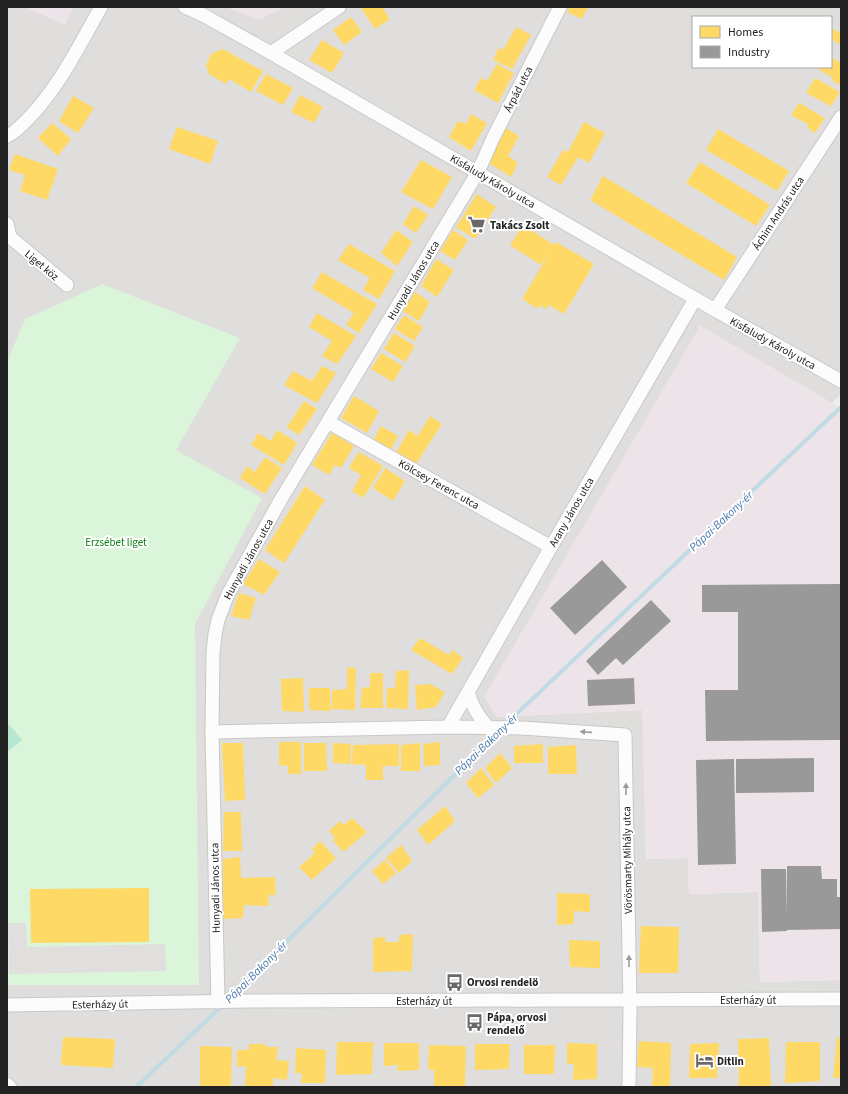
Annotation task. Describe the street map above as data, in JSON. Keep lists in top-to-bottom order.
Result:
{
  "streets": {
    "street": [
      "Árpád utca",
      "Kisfaludy Károly utca",
      "Áchim András utca",
      "Liget köz",
      "Hunyadi János utca",
      "Kölcsey Ferenc utca",
      "Arany János utca",
      "Vörösmarty Mihály utca",
      "Esterházy út"
    ]
  },
  "crossings": [
    ["Árpád utca", "Kisfaludy Károly utca"],
    ["Árpád utca", "Hunyadi János utca"],
    ["Kisfaludy Károly utca", "Áchim András utca"],
    ["Kisfaludy Károly utca", "Hunyadi János utca"],
    ["Kisfaludy Károly utca", "Arany János utca"],
    ["Hunyadi János utca", "Kölcsey Ferenc utca"],
    ["Hunyadi János utca", "Esterházy út"],
    ["Kölcsey Ferenc utca", "Arany János utca"],
    ["Vörösmarty Mihály utca", "Esterházy út"]
  ],
  "water": ["Pápai-Bakony-ér"],
  "parks": ["Erzsébet liget"],
  "places": {
    "supermarket": ["Takács Zsolt"],
    "bus stop": ["Orvosi rendelö", "Pápa, orvosi rendelő"],
    "hotel": ["Ditlin"]
  },
  "legend": ["Homes", "Industry"]
}
